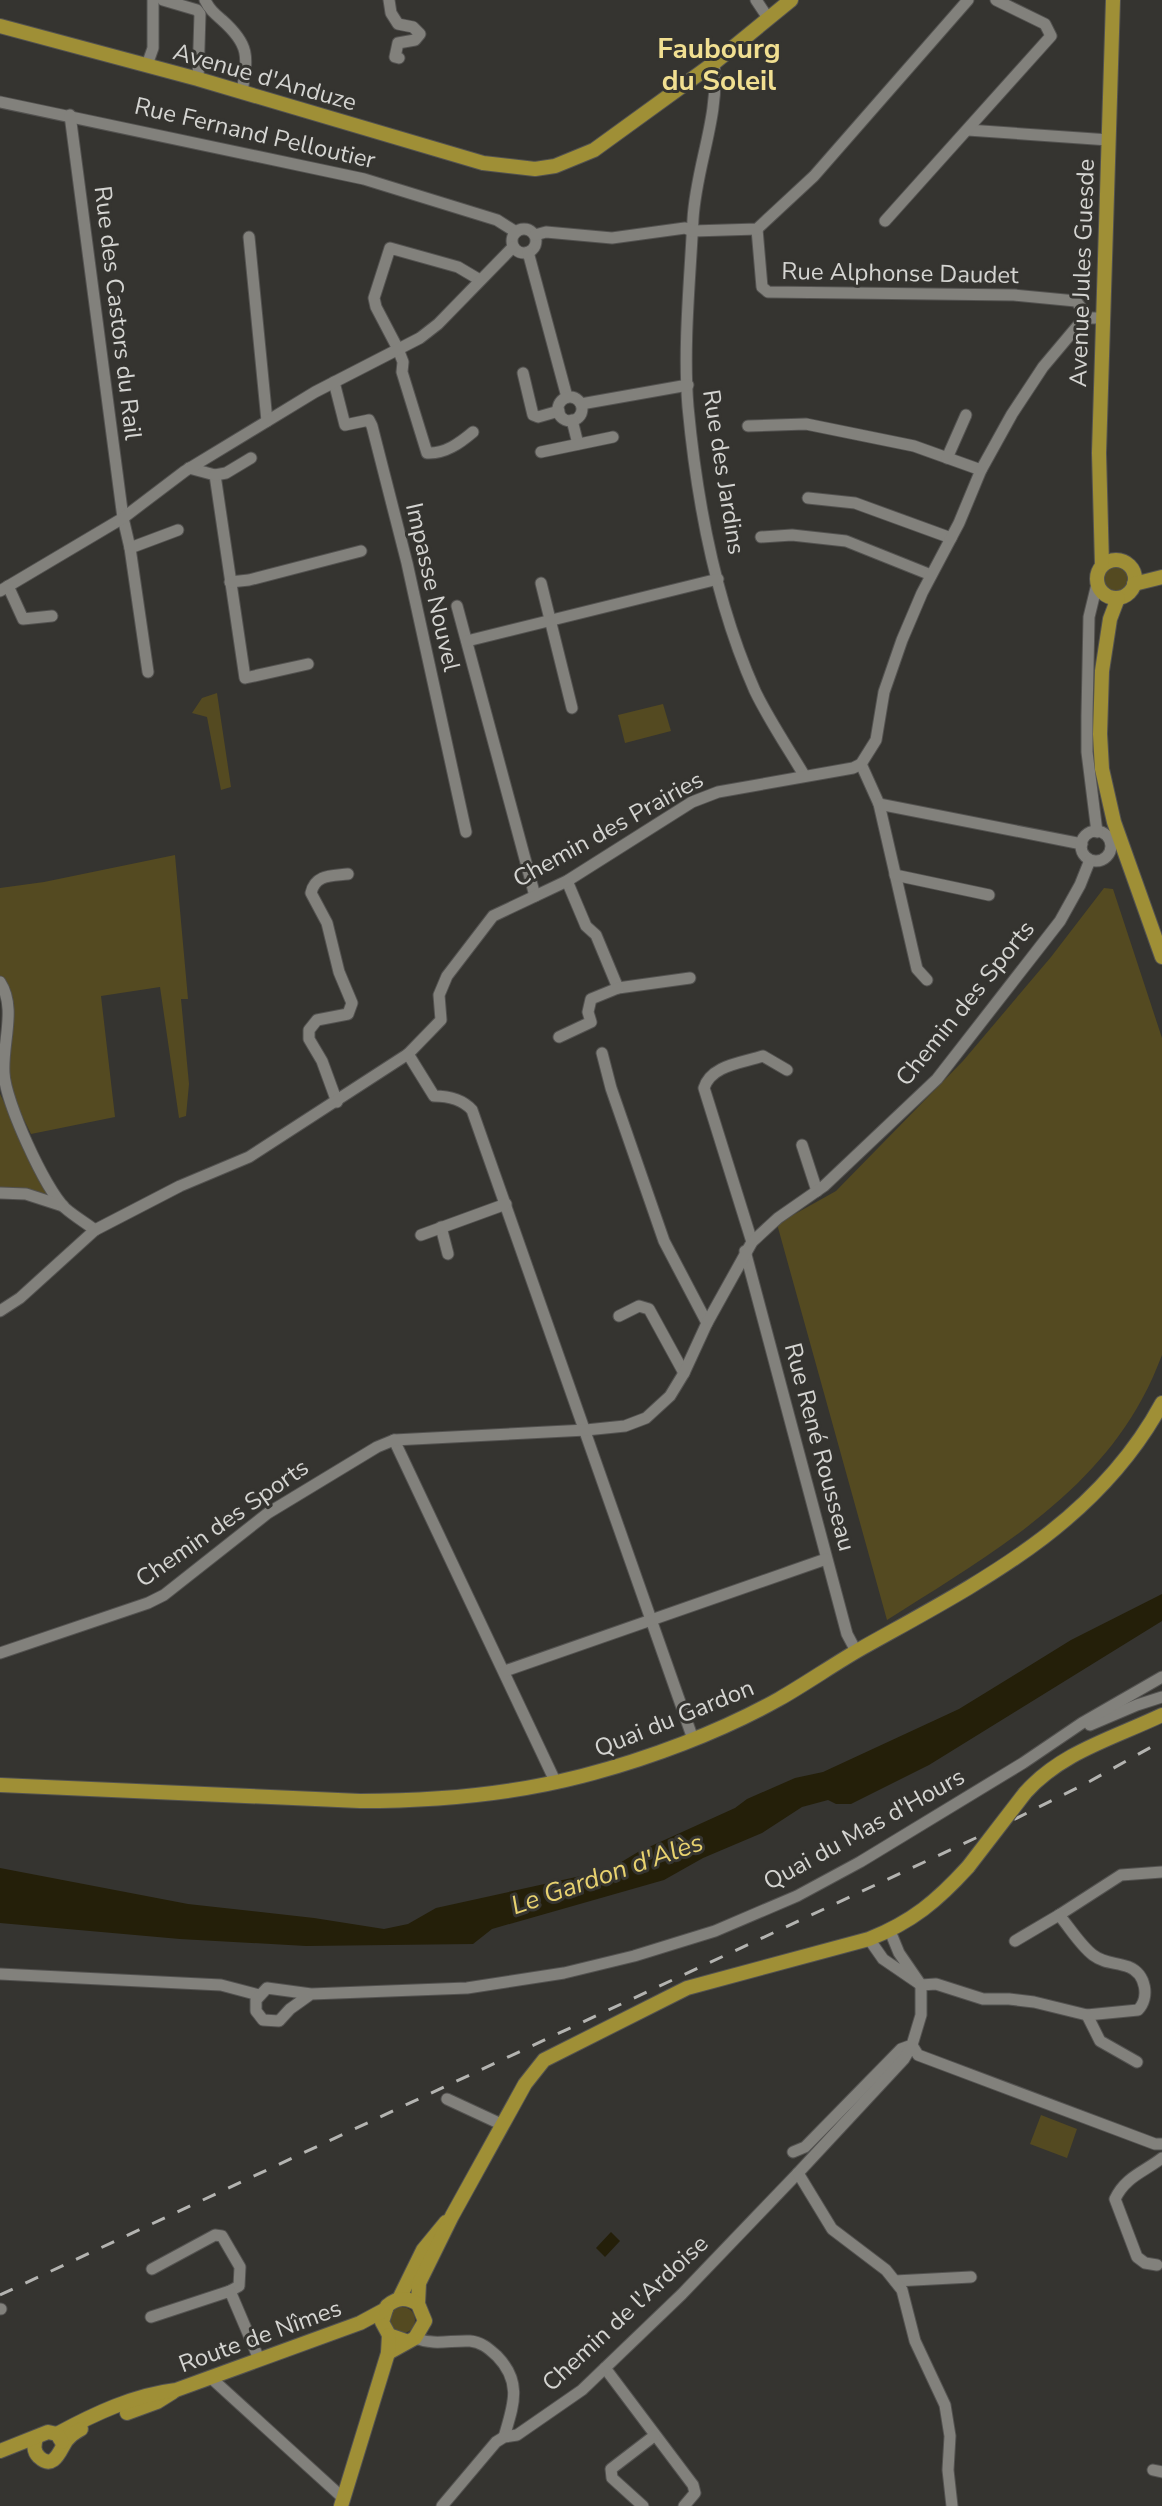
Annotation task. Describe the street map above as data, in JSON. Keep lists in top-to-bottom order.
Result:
{
  "streets": {
    "main road": [
      "Avenue d'Anduze",
      "Avenue Jules Guesde",
      "Quai du Gardon",
      "Route de Nîmes"
    ],
    "street": [
      "Rue Fernand Pelloutier",
      "Rue Alphonse Daudet",
      "Rue des Castors du Rail",
      "Rue des Jardins",
      "Impasse Nouvel",
      "Chemin des Prairies",
      "Chemin des Sports",
      "Rue René Rousseau",
      "Quai du Mas d'Hours",
      "Chemin de l'Ardoise"
    ]
  },
  "crossings": [
    ["Avenue d'Anduze", "Rue des Jardins"],
    ["Rue Fernand Pelloutier", "Rue des Castors du Rail"],
    ["Rue Alphonse Daudet", "Avenue Jules Guesde"],
    ["Rue des Jardins", "Chemin des Prairies"],
    ["Chemin des Sports", "Rue René Rousseau"],
    ["Rue René Rousseau", "Quai du Gardon"]
  ],
  "districts": ["Faubourg du Soleil"],
  "water": ["Le Gardon d'Alès"]
}
